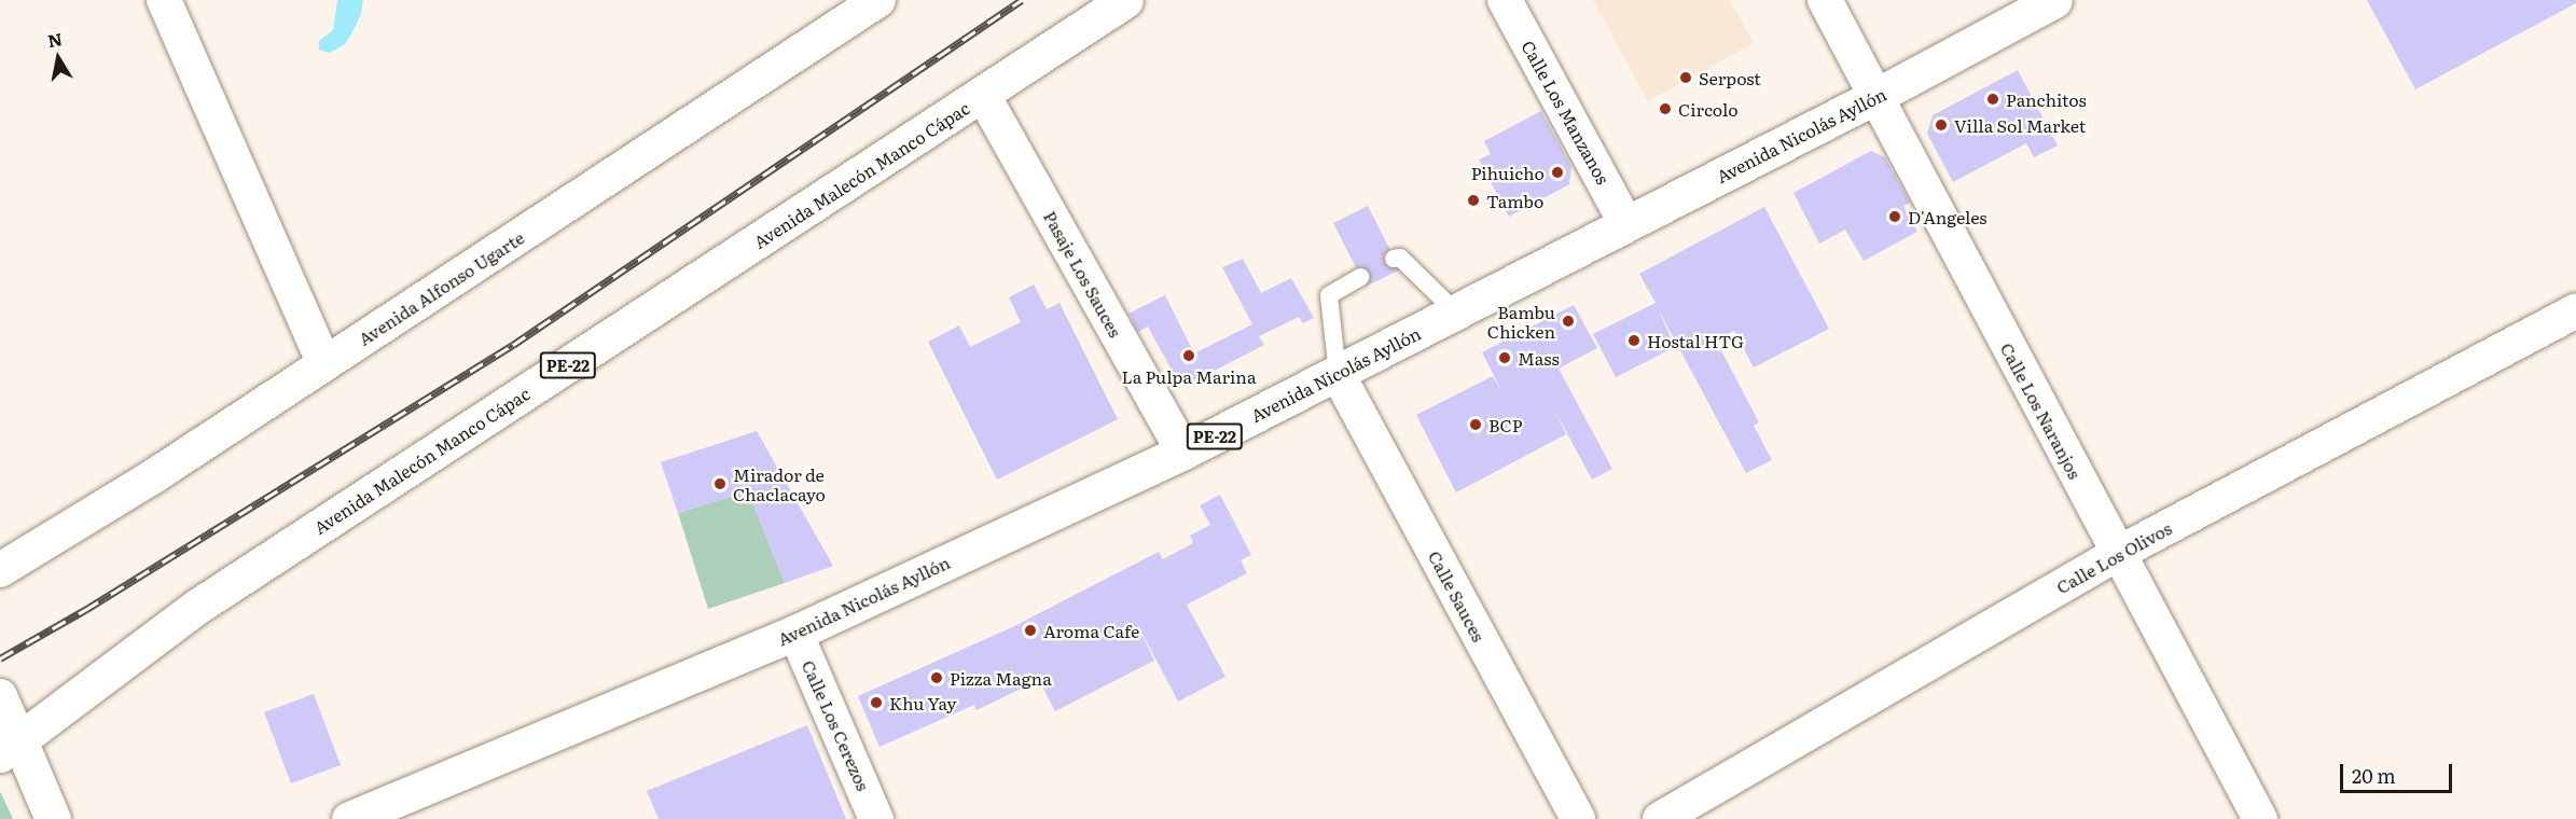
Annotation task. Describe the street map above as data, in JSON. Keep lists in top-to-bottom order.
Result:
{
  "streets": {
    "main road": ["Avenida Nicolás Ayllón", "Avenida Malecón Manco Cápac", "PE-22"],
    "street": [
      "Calle Los Manzanos",
      "Pasaje Los Sauces",
      "Avenida Alfonso Ugarte",
      "Calle Los Naranjos",
      "Calle Los Olivos",
      "Calle Sauces",
      "Calle Los Cerezos"
    ]
  },
  "crossings": [
    ["Calle Los Manzanos", "Avenida Nicolás Ayllón"],
    ["Avenida Nicolás Ayllón", "Pasaje Los Sauces"],
    ["Avenida Nicolás Ayllón", "Calle Los Naranjos"],
    ["Avenida Nicolás Ayllón", "Calle Sauces"],
    ["Avenida Nicolás Ayllón", "Calle Los Cerezos"],
    ["Avenida Malecón Manco Cápac", "Pasaje Los Sauces"],
    ["Calle Los Naranjos", "Calle Los Olivos"]
  ],
  "places": [
    "Serpost",
    "Panchitos",
    "Circolo",
    "Villa Sol Market",
    "Pihuicho",
    "Tambo",
    "D'Angeles",
    "Bambu Chicken",
    "Hostal HTG",
    "La Pulpa Marina",
    "Mass",
    "BCP",
    "Mirador de Chaclacayo",
    "Aroma Cafe",
    "Pizza Magna",
    "Khu Yay"
  ],
  "scale_bar": "20 m",
  "north": "top"
}
